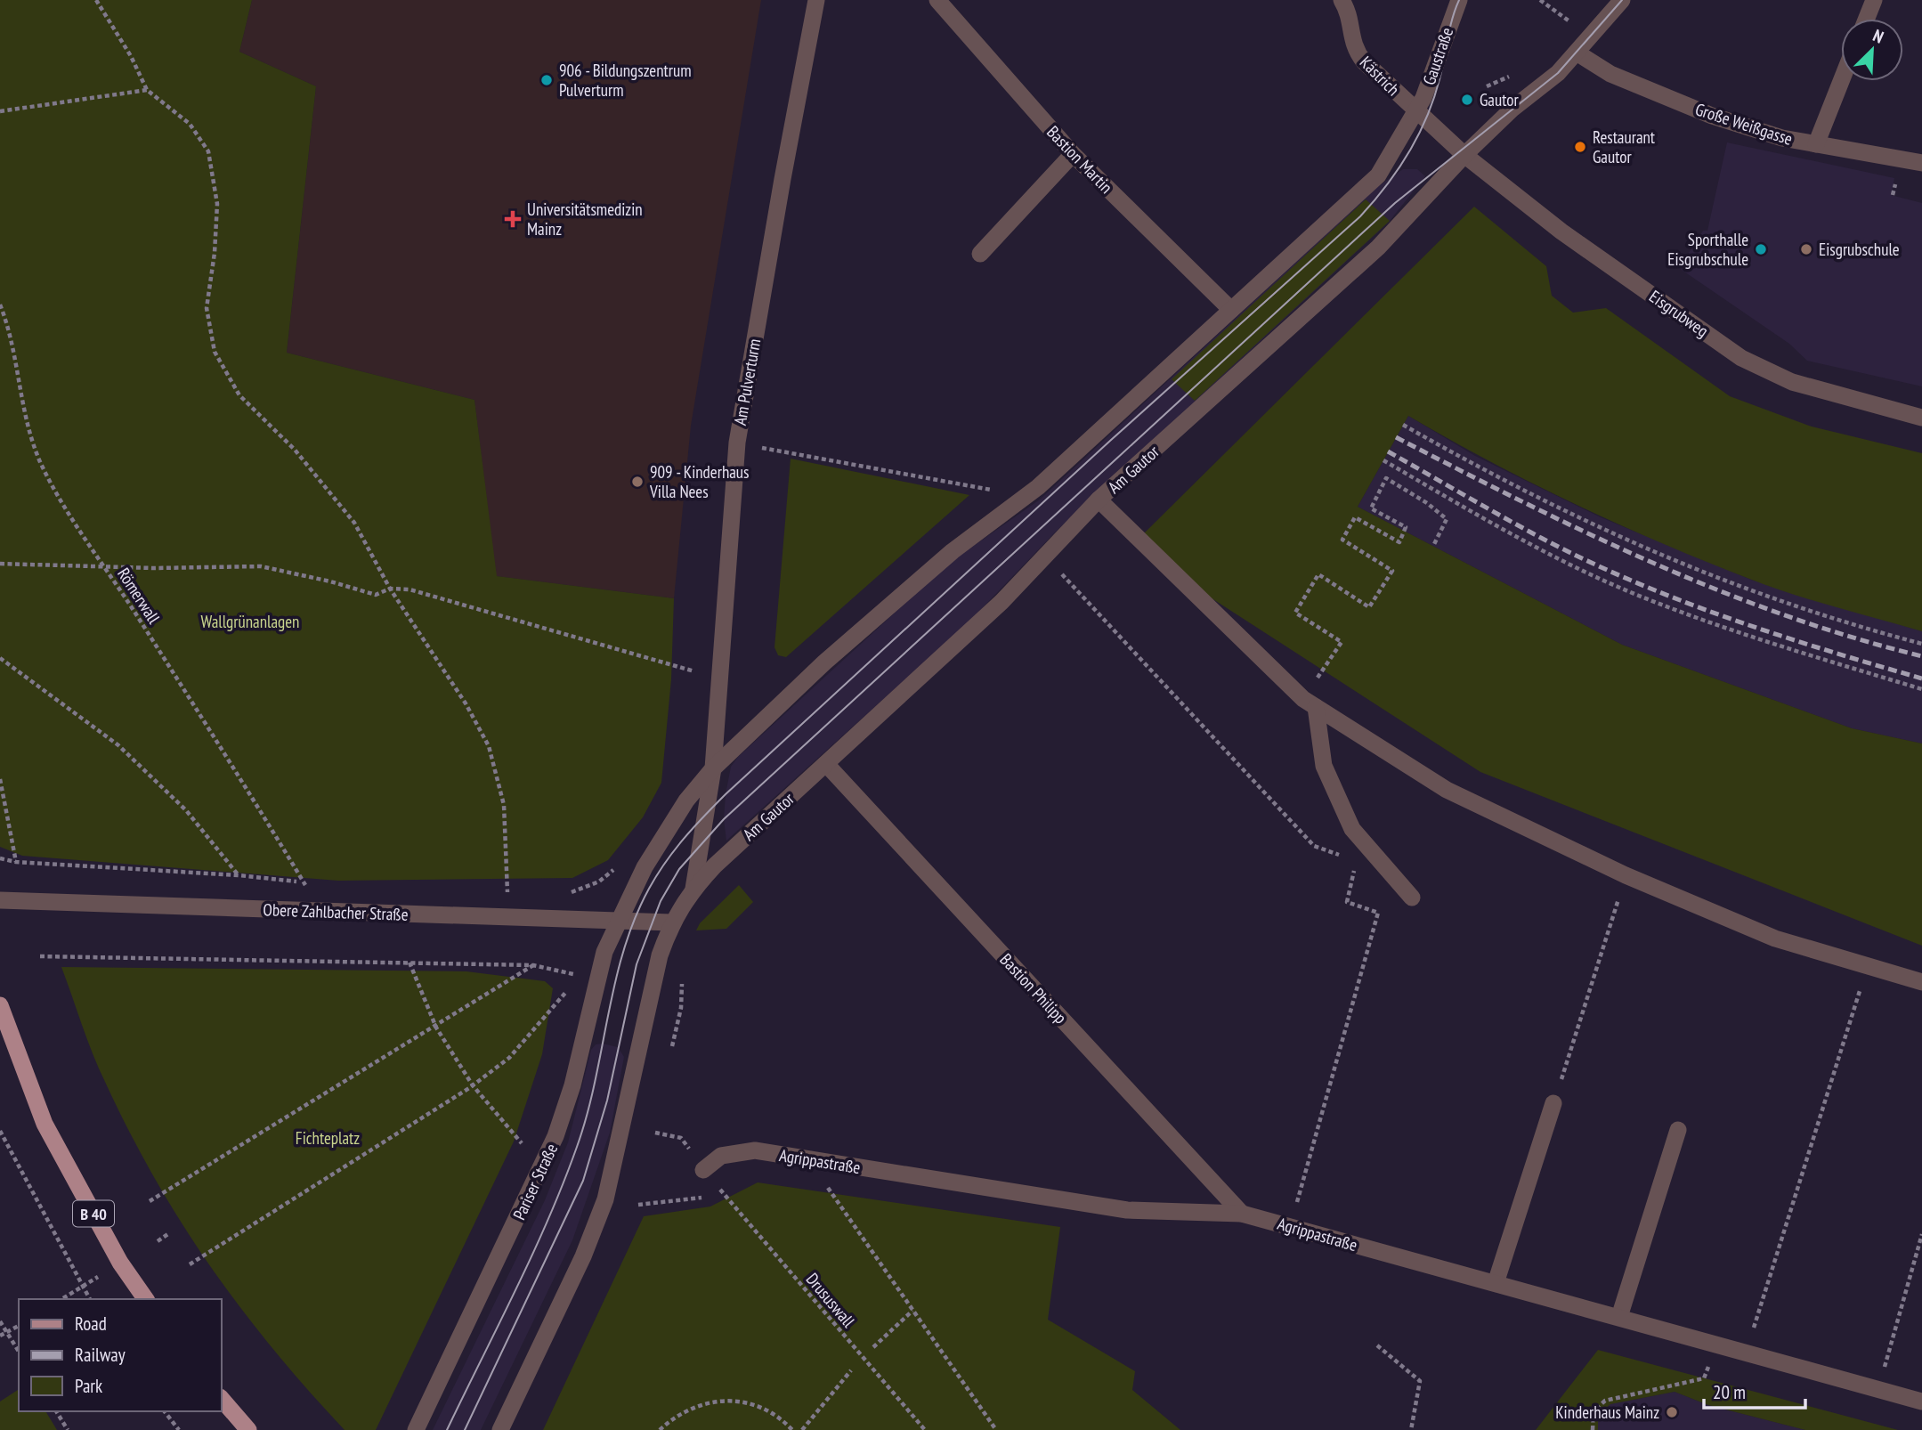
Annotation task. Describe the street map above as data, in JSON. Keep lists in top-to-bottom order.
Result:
{
  "streets": {
    "main road": ["B 40"],
    "street": [
      "Gaustraße",
      "Kästrich",
      "Große Weißgasse",
      "Bastion Martin",
      "Eisgrubweg",
      "Am Pulverturm",
      "Am Gautor",
      "Obere Zahlbacher Straße",
      "Bastion Philipp",
      "Agrippastraße",
      "Pariser Straße"
    ],
    "path": ["Römerwall", "Drususwall"]
  },
  "crossings": [
    ["Gaustraße", "Kästrich"],
    ["Kästrich", "Eisgrubweg"],
    ["Kästrich", "Am Gautor"],
    ["Große Weißgasse", "Am Gautor"],
    ["Eisgrubweg", "Am Gautor"],
    ["Am Pulverturm", "Am Gautor"],
    ["Am Gautor", "Obere Zahlbacher Straße"],
    ["Am Gautor", "Bastion Philipp"],
    ["Obere Zahlbacher Straße", "Pariser Straße"],
    ["Bastion Philipp", "Agrippastraße"]
  ],
  "parks": ["Wallgrünanlagen", "Fichteplatz"],
  "places": {
    "other": [
      "906 - Bildungszentrum Pulverturm",
      "Gautor",
      "Restaurant Gautor",
      "Sporthalle Eisgrubschule",
      "Eisgrubschule",
      "909 - Kinderhaus Villa Nees",
      "Kinderhaus Mainz"
    ],
    "health": ["Universitätsmedizin Mainz"]
  },
  "legend": ["Road", "Railway", "Park"],
  "scale_bar": "20 m",
  "north": "top right"
}
